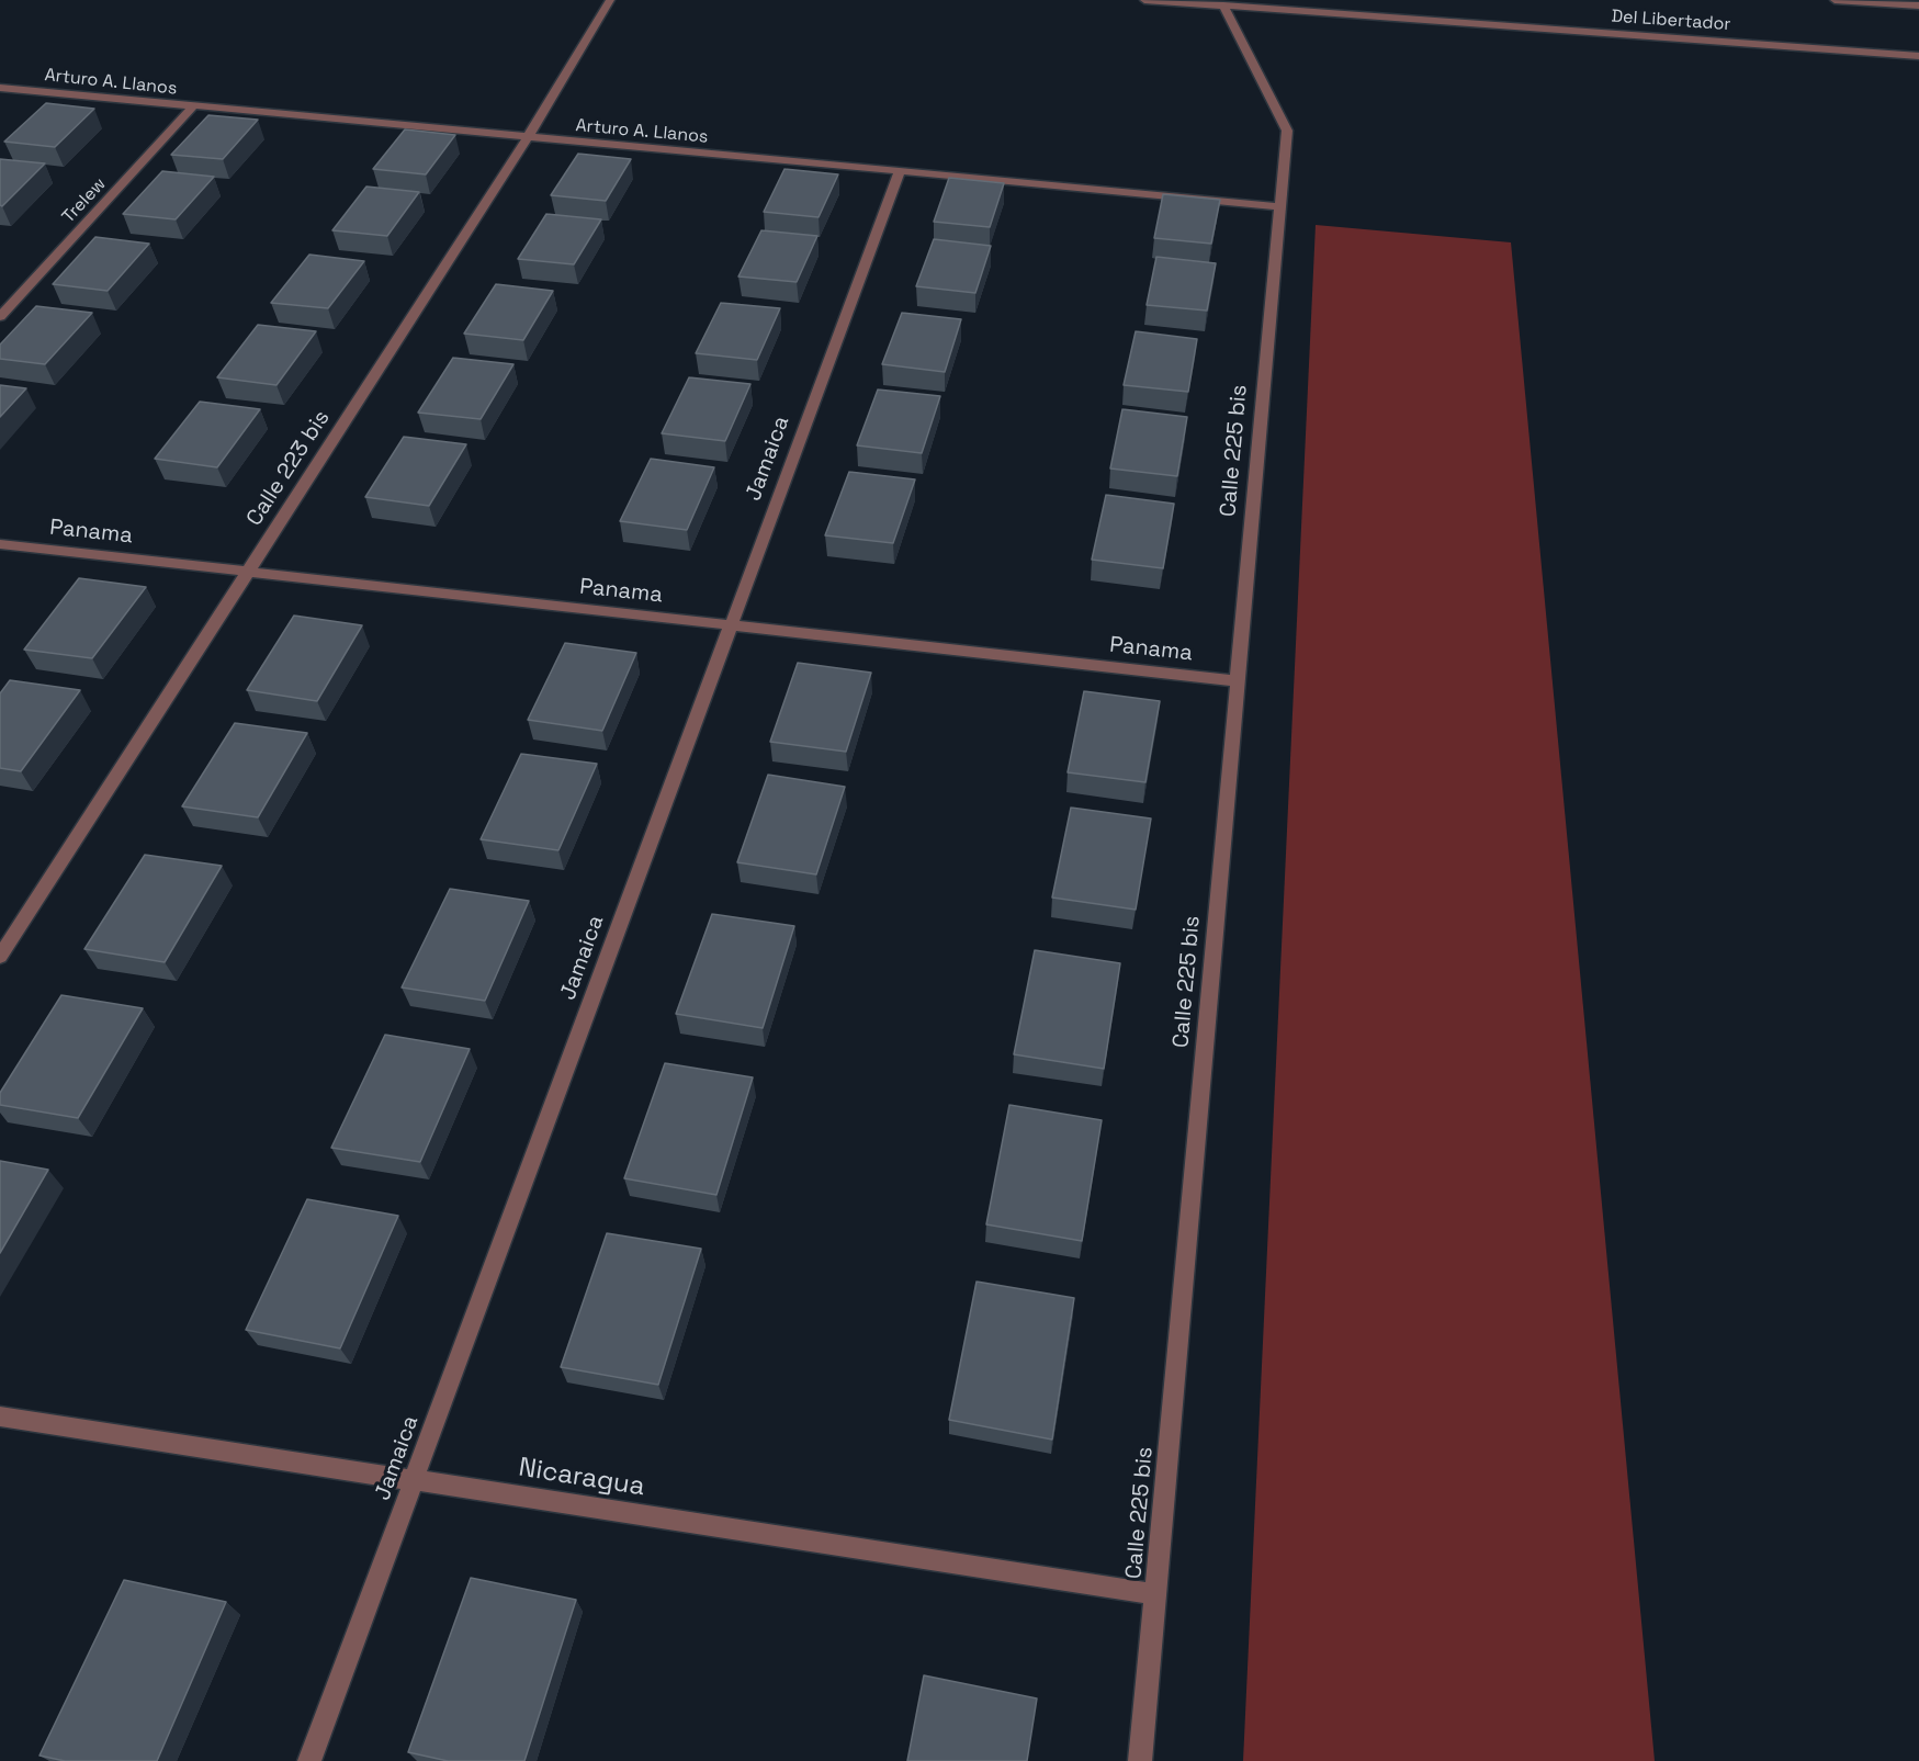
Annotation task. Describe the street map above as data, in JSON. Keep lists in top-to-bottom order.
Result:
{
  "streets": {
    "street": [
      "Del Libertador",
      "Arturo A. Llanos",
      "Trelew",
      "Calle 225 bis",
      "Jamaica",
      "Calle 223 bis",
      "Panama",
      "Nicaragua"
    ]
  },
  "crossings": [
    ["Del Libertador", "Calle 225 bis"],
    ["Arturo A. Llanos", "Trelew"],
    ["Arturo A. Llanos", "Calle 225 bis"],
    ["Arturo A. Llanos", "Jamaica"],
    ["Arturo A. Llanos", "Calle 223 bis"],
    ["Calle 225 bis", "Panama"],
    ["Calle 225 bis", "Nicaragua"],
    ["Jamaica", "Panama"],
    ["Jamaica", "Nicaragua"],
    ["Calle 223 bis", "Panama"]
  ]
}
